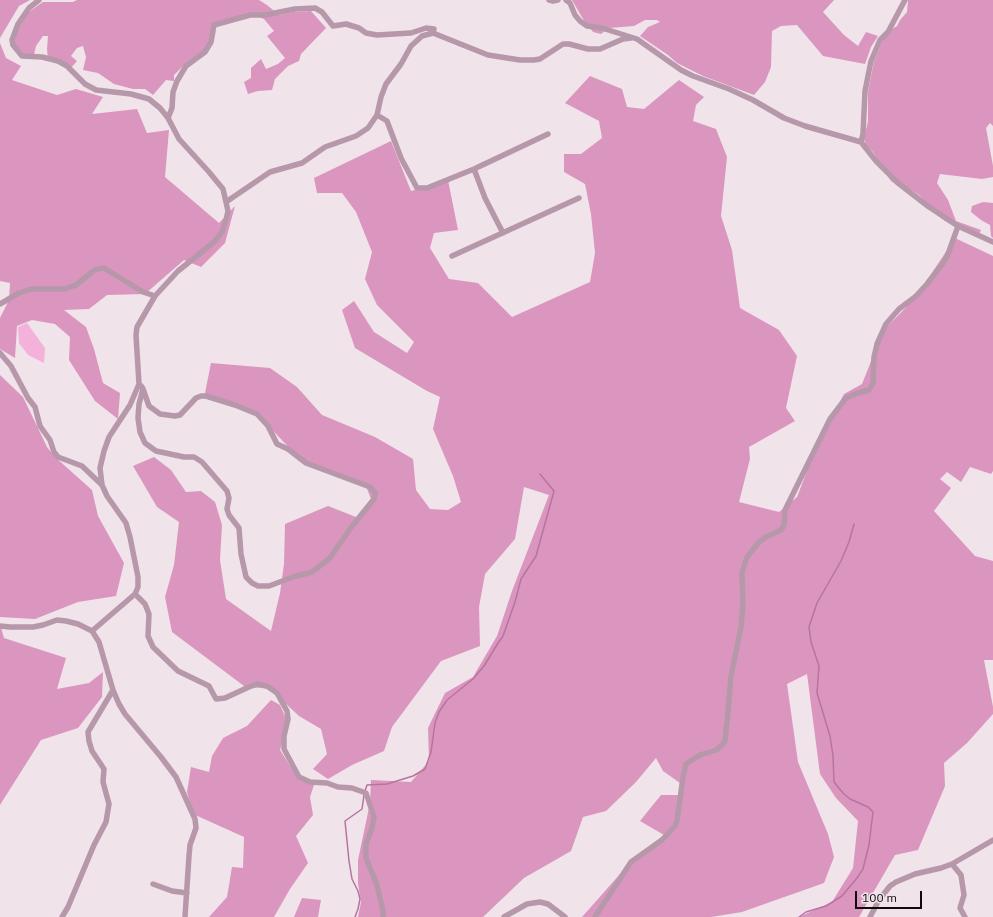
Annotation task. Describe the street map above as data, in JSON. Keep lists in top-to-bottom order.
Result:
{
  "scale_bar": "100 m"
}
